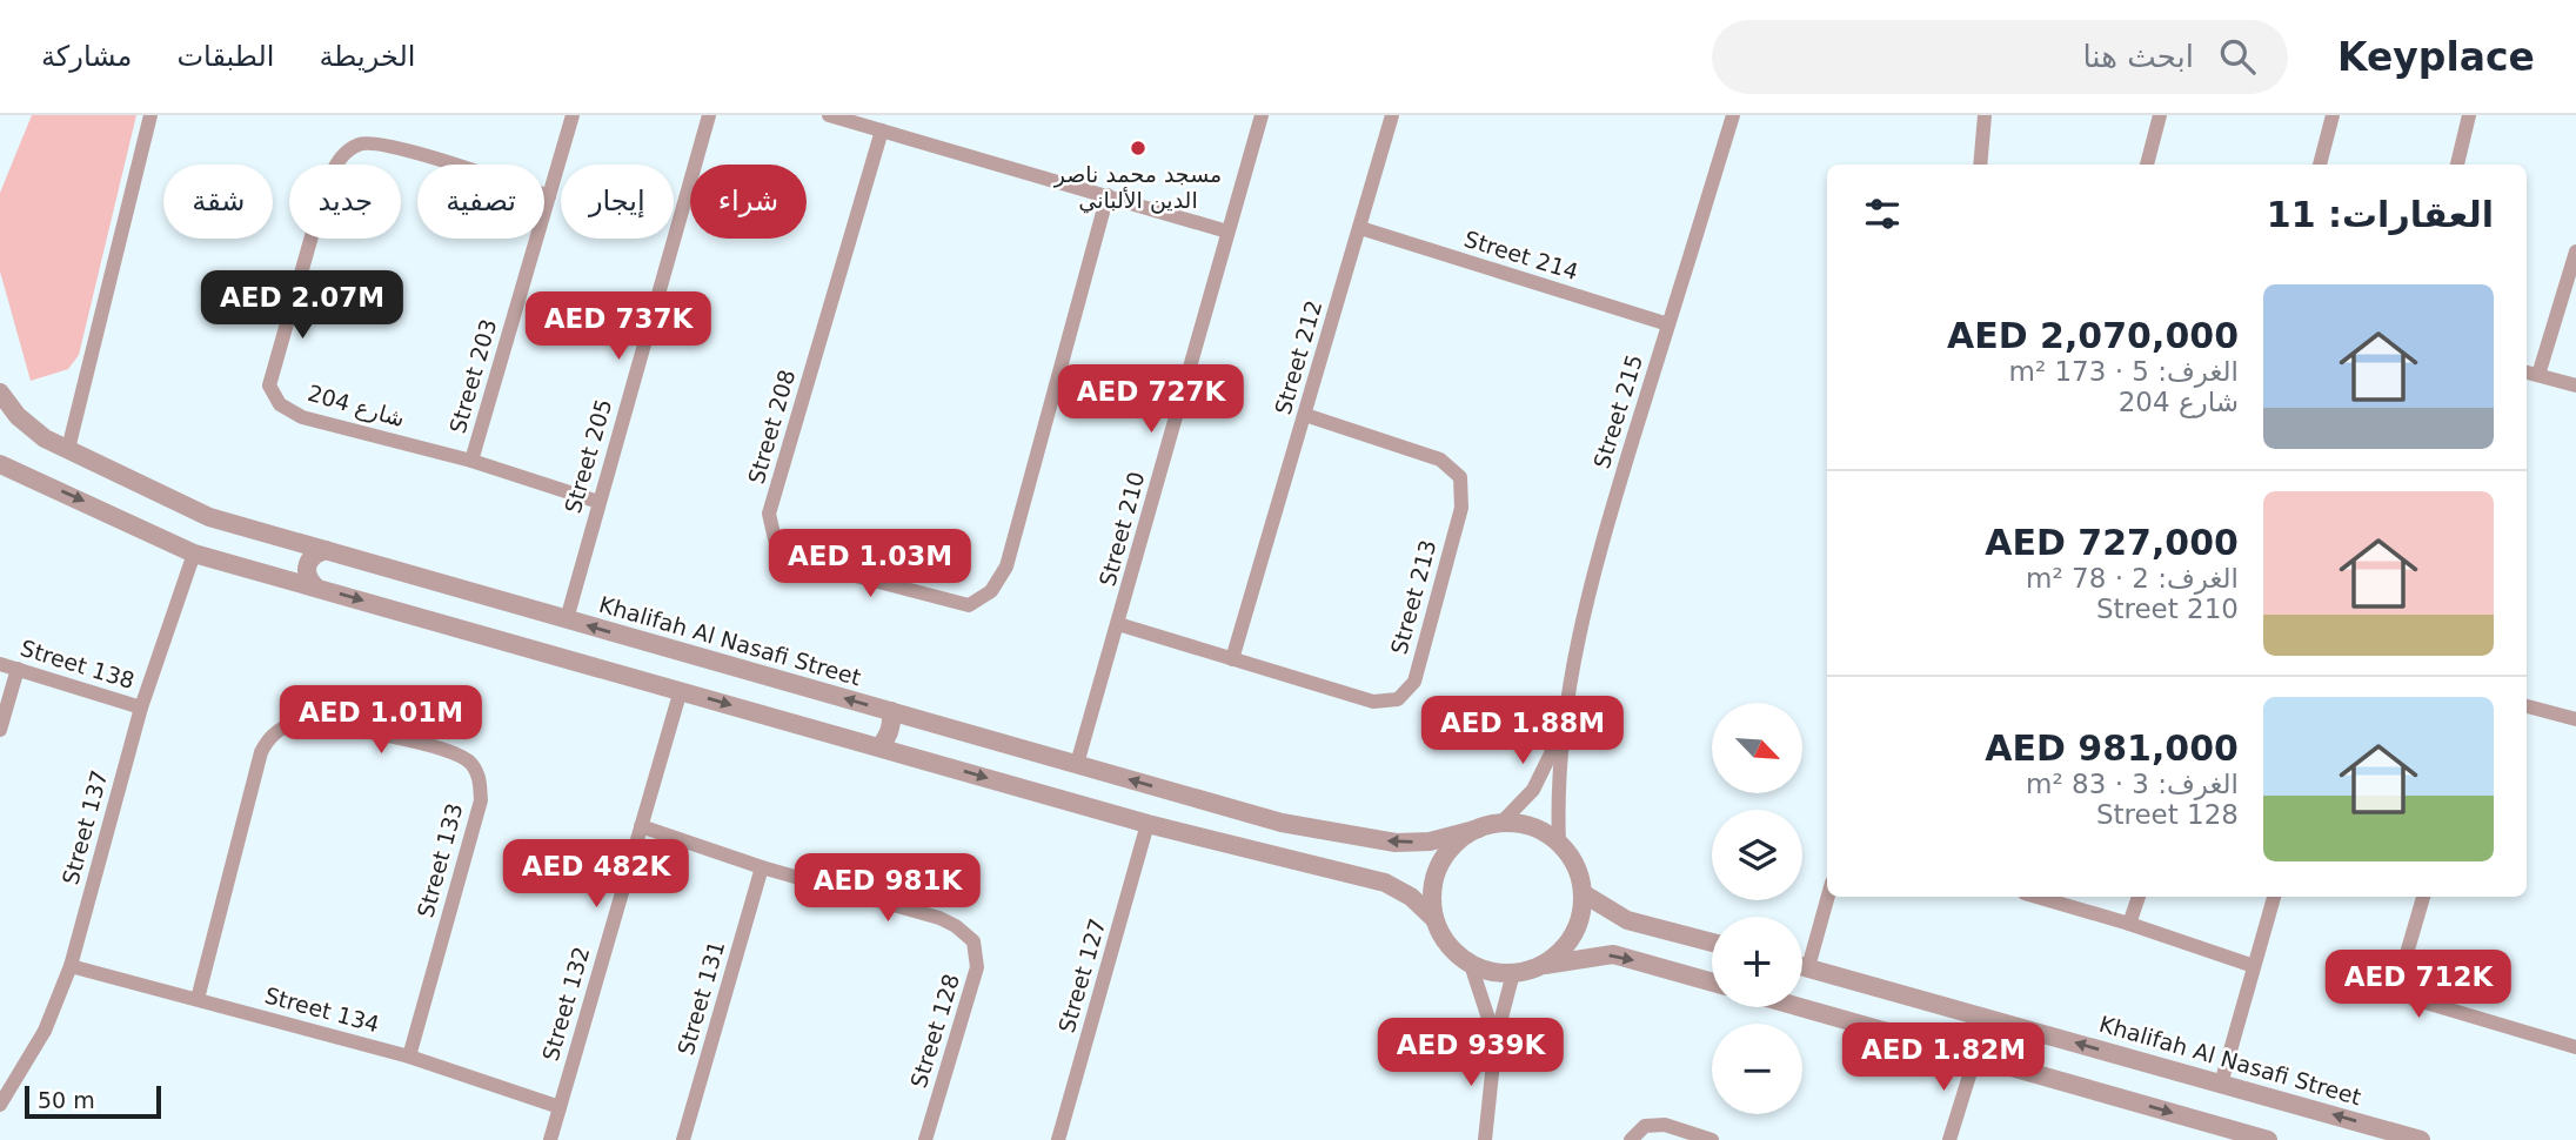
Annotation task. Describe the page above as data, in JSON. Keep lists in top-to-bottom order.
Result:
{
  "streets": {
    "street": [
      "Street 214",
      "Street 212",
      "Street 203",
      "شارع 204",
      "Street 215",
      "Street 208",
      "Street 205",
      "Street 210",
      "Street 213",
      "Khalifah Al Nasafi Street",
      "Street 138",
      "Street 137",
      "Street 133",
      "Street 127",
      "Street 131",
      "Street 132",
      "Street 134",
      "Street 128"
    ]
  },
  "crossings": [
    ["Street 214", "Street 212"],
    ["Street 214", "Street 215"],
    ["Street 212", "Street 213"],
    ["Street 203", "شارع 204"],
    ["شارع 204", "Street 205"],
    ["Street 215", "Khalifah Al Nasafi Street"],
    ["Street 205", "Khalifah Al Nasafi Street"],
    ["Street 210", "Street 213"],
    ["Street 210", "Khalifah Al Nasafi Street"],
    ["Street 138", "Street 137"],
    ["Street 137", "Street 134"],
    ["Street 133", "Street 134"],
    ["Street 131", "Street 128"],
    ["Street 132", "Street 134"],
    ["Street 132", "Street 128"]
  ],
  "places": ["مسجد محمد ناصر الدين الألباني"],
  "scale_bar": "50 m",
  "north": "bottom right",
  "page": {
    "header": "Keyplace",
    "search": "ابحث هنا",
    "nav": ["الخريطة", "الطبقات", "مشاركة"],
    "chip": [
      "شراء",
      "إيجار",
      "تصفية",
      "جديد",
      "شقة"
    ],
    "heading": "العقارات: 11",
    "list": [
      {
        "name": "AED 2,070,000",
        "note": "الغرف: 5 · 173 m² · شارع 204"
      },
      {
        "name": "AED 727,000",
        "note": "الغرف: 2 · 78 m² · Street 210"
      },
      {
        "name": "AED 981,000",
        "note": "الغرف: 3 · 83 m² · Street 128"
      }
    ],
    "price": [
      "AED 2.07M",
      "AED 737K",
      "AED 727K",
      "AED 1.03M",
      "AED 1.01M",
      "AED 1.88M",
      "AED 482K",
      "AED 981K",
      "AED 712K",
      "AED 939K",
      "AED 1.82M"
    ],
    "map_buttons": ["+", "−"],
    "scale": "50 m"
  }
}
